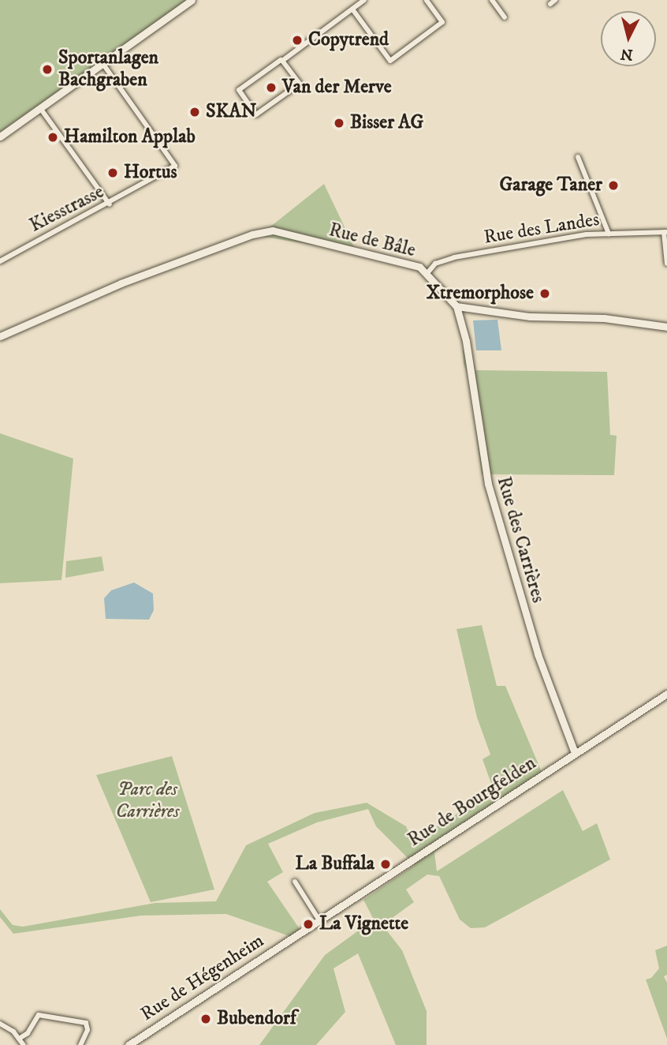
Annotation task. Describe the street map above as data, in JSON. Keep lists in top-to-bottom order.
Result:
{
  "streets": {
    "street": [
      "Kiesstrasse",
      "Rue des Landes",
      "Rue de Bâle",
      "Rue des Carrières",
      "Rue de Bourgfelden",
      "Rue de Hégenheim"
    ]
  },
  "crossings": [
    ["Rue des Landes", "Rue de Bâle"],
    ["Rue de Bâle", "Rue des Carrières"],
    ["Rue des Carrières", "Rue de Bourgfelden"],
    ["Rue de Bourgfelden", "Rue de Hégenheim"]
  ],
  "parks": ["Parc des Carrières"],
  "places": [
    "Copytrend",
    "Sportanlagen Bachgraben",
    "Van der Merve",
    "SKAN",
    "Bisser AG",
    "Hamilton Applab",
    "Hortus",
    "Garage Taner",
    "Xtremorphose",
    "La Buffala",
    "La Vignette",
    "Bubendorf"
  ],
  "north": "bottom"
}
